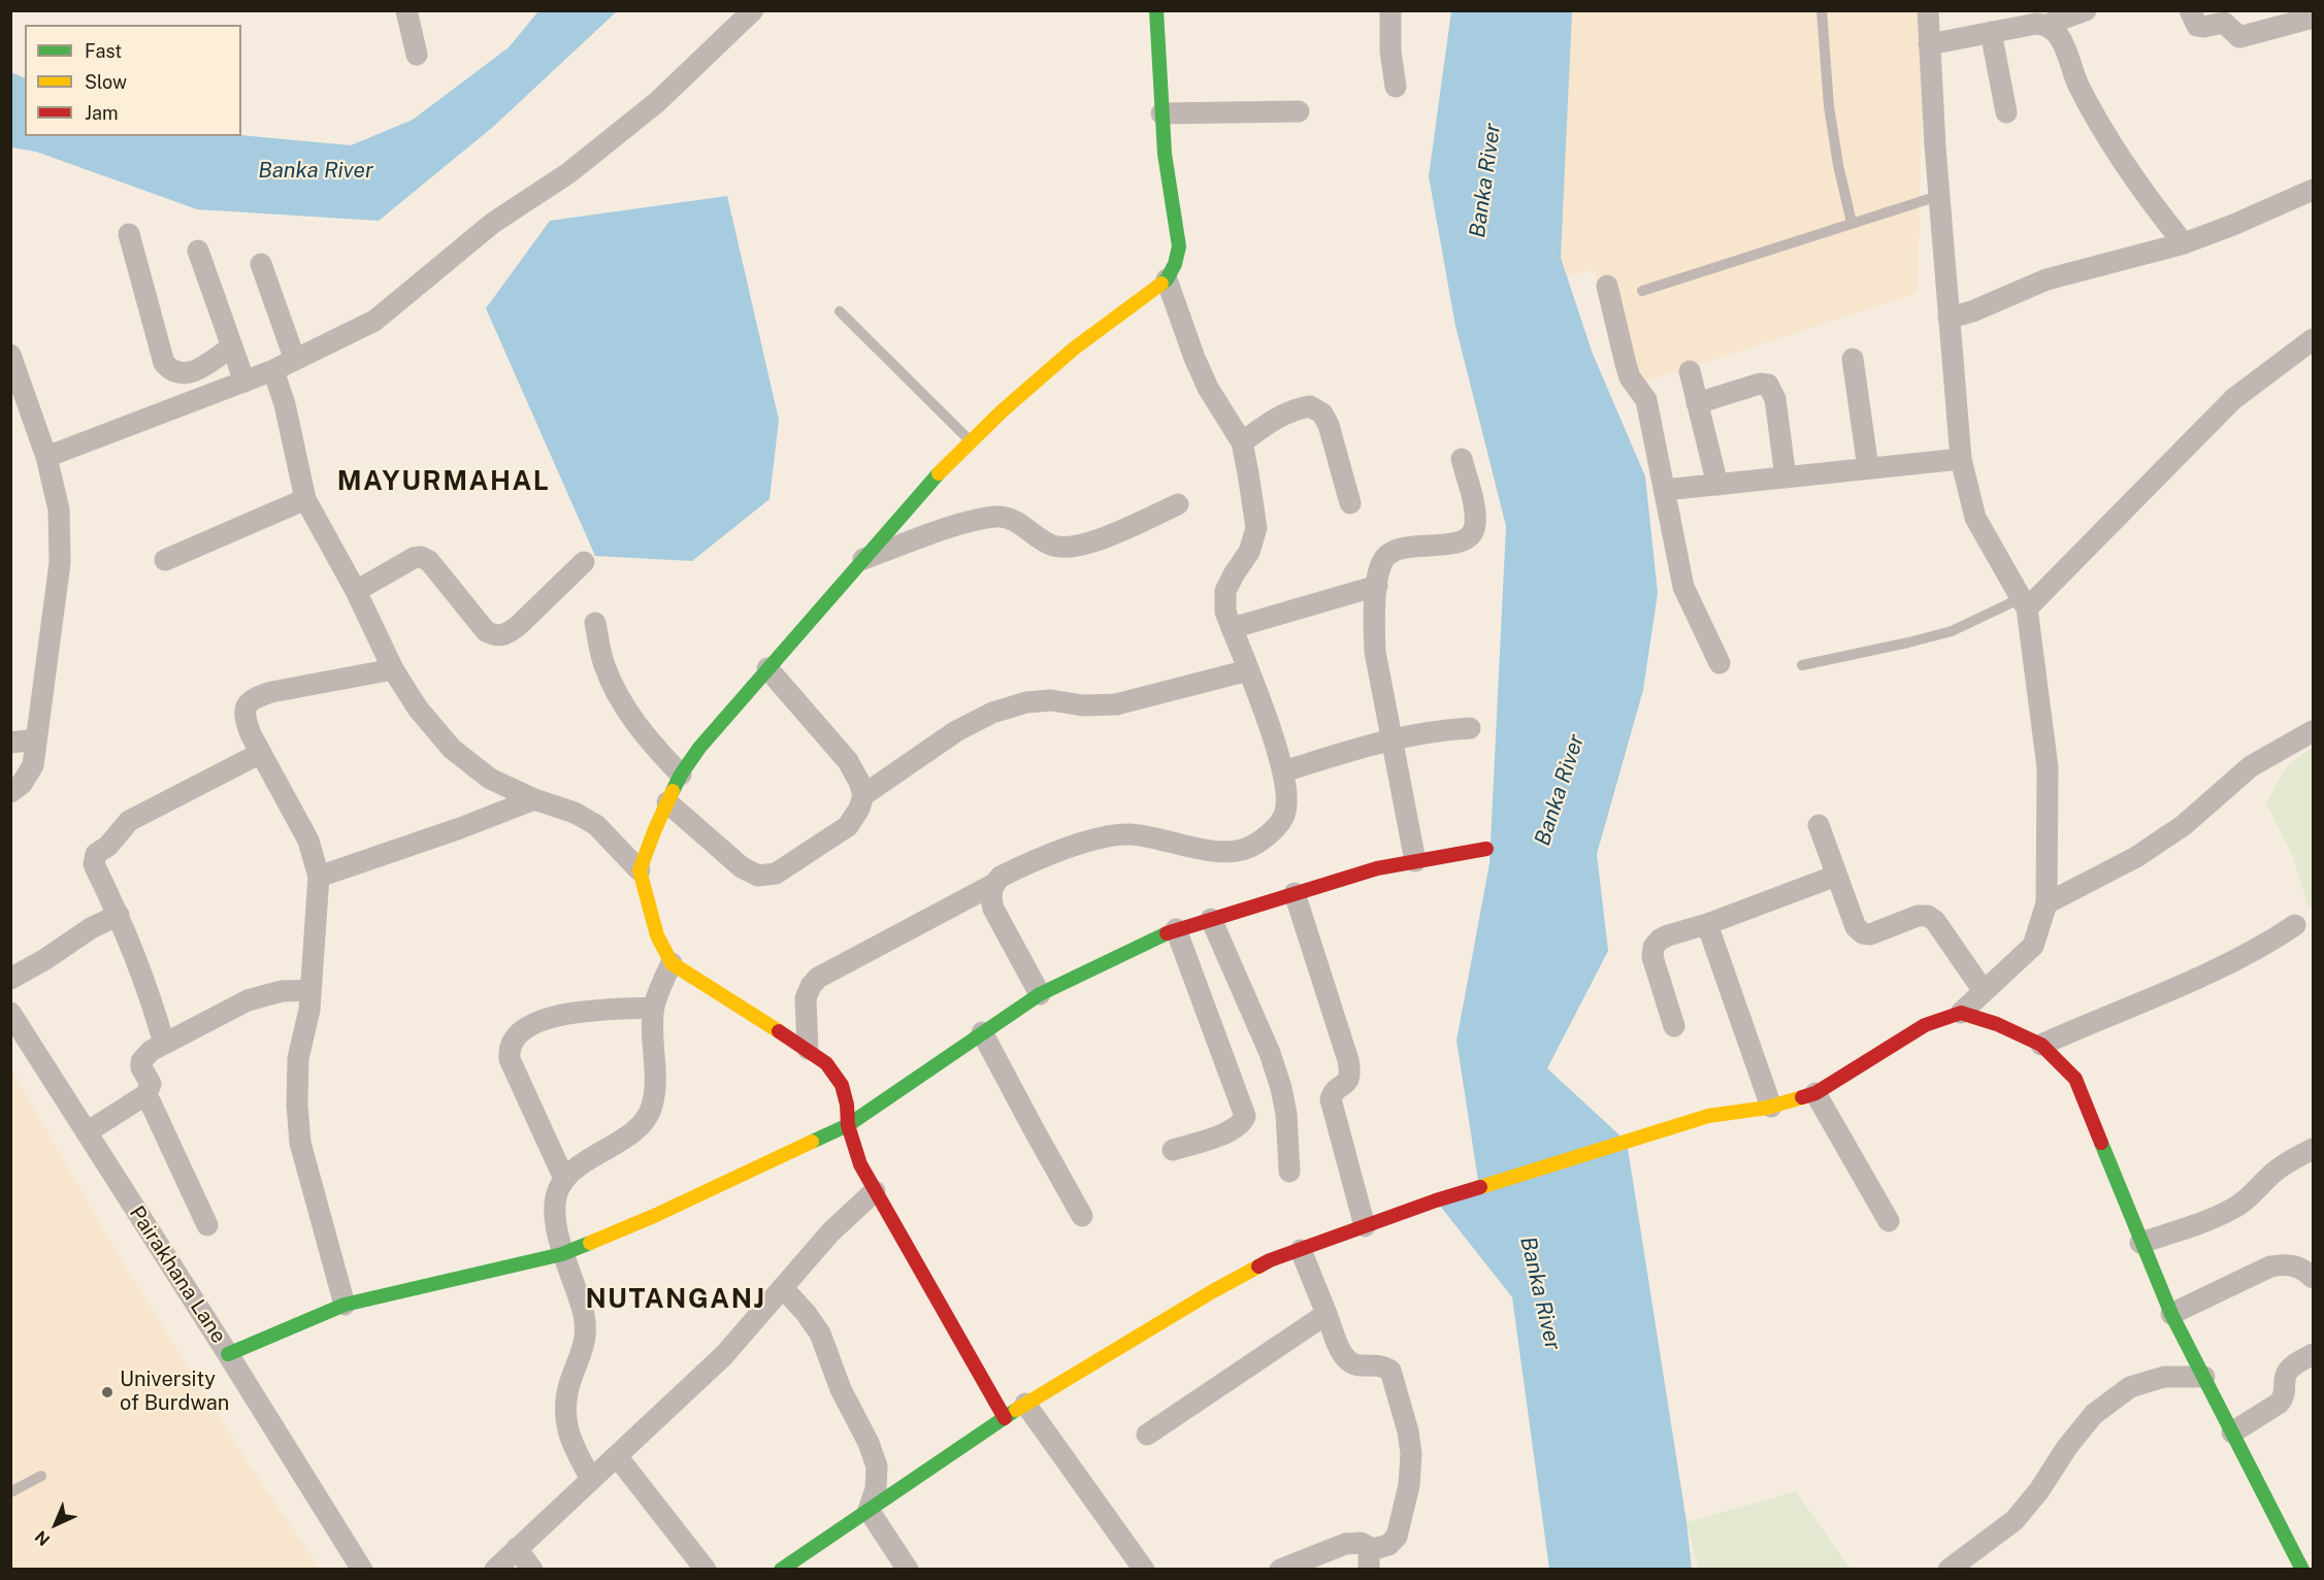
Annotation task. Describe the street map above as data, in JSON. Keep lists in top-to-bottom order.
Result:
{
  "streets": {
    "street": ["Pairakhana Lane"]
  },
  "districts": ["MAYURMAHAL", "NUTANGANJ"],
  "water": ["Banka River"],
  "places": ["University of Burdwan"],
  "legend": ["Fast", "Slow", "Jam"],
  "north": "bottom left"
}
